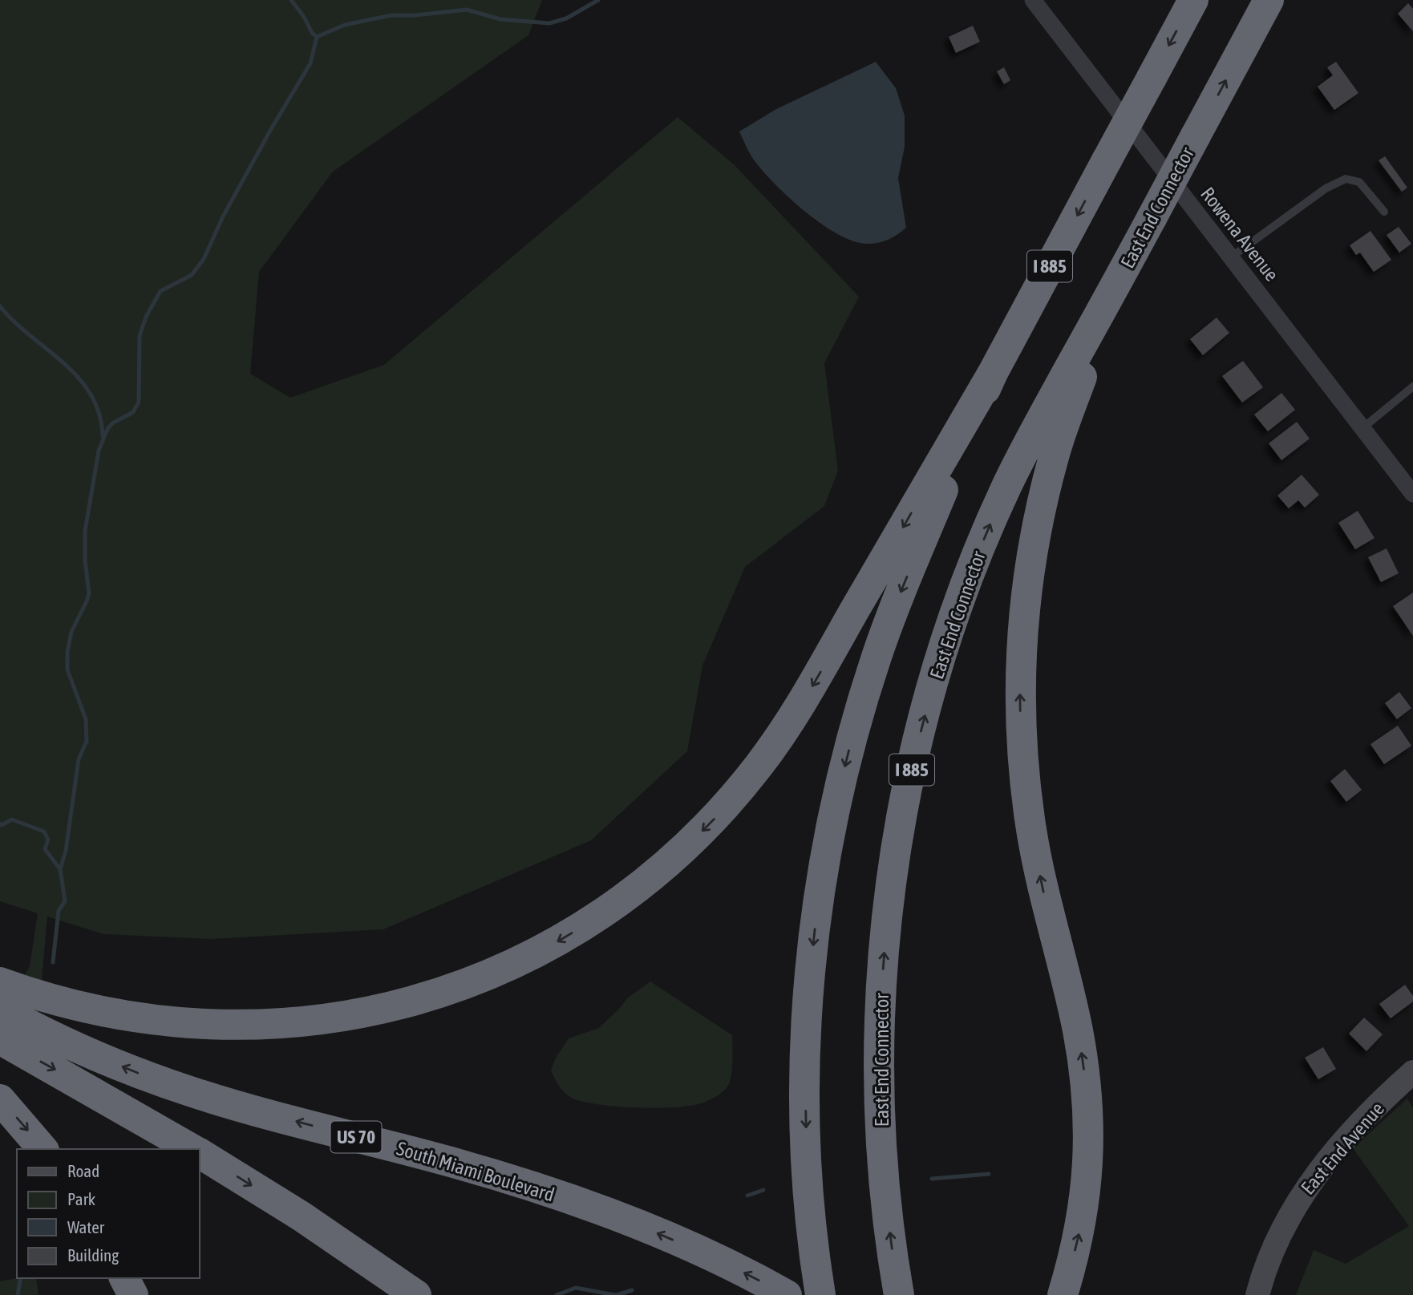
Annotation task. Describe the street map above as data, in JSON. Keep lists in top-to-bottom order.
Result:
{
  "streets": {
    "highway": [
      "East End Connector",
      "I 885",
      "US 70",
      "South Miami Boulevard"
    ],
    "street": ["Rowena Avenue", "East End Avenue"]
  },
  "legend": [
    "Road",
    "Park",
    "Water",
    "Building"
  ]
}
